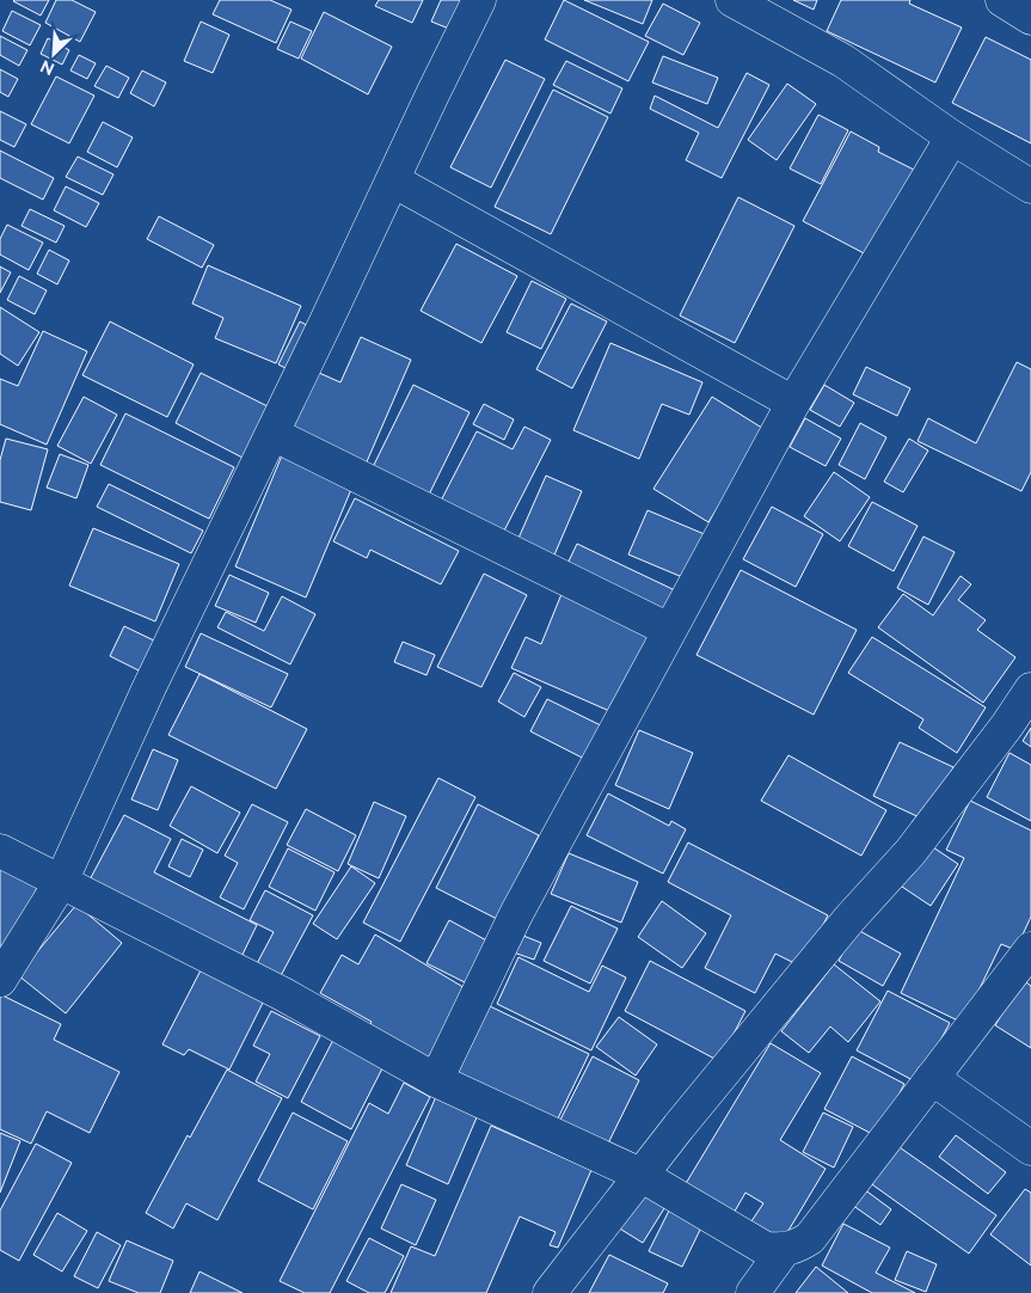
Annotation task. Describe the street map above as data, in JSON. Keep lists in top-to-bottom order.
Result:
{
  "north": "bottom left"
}
